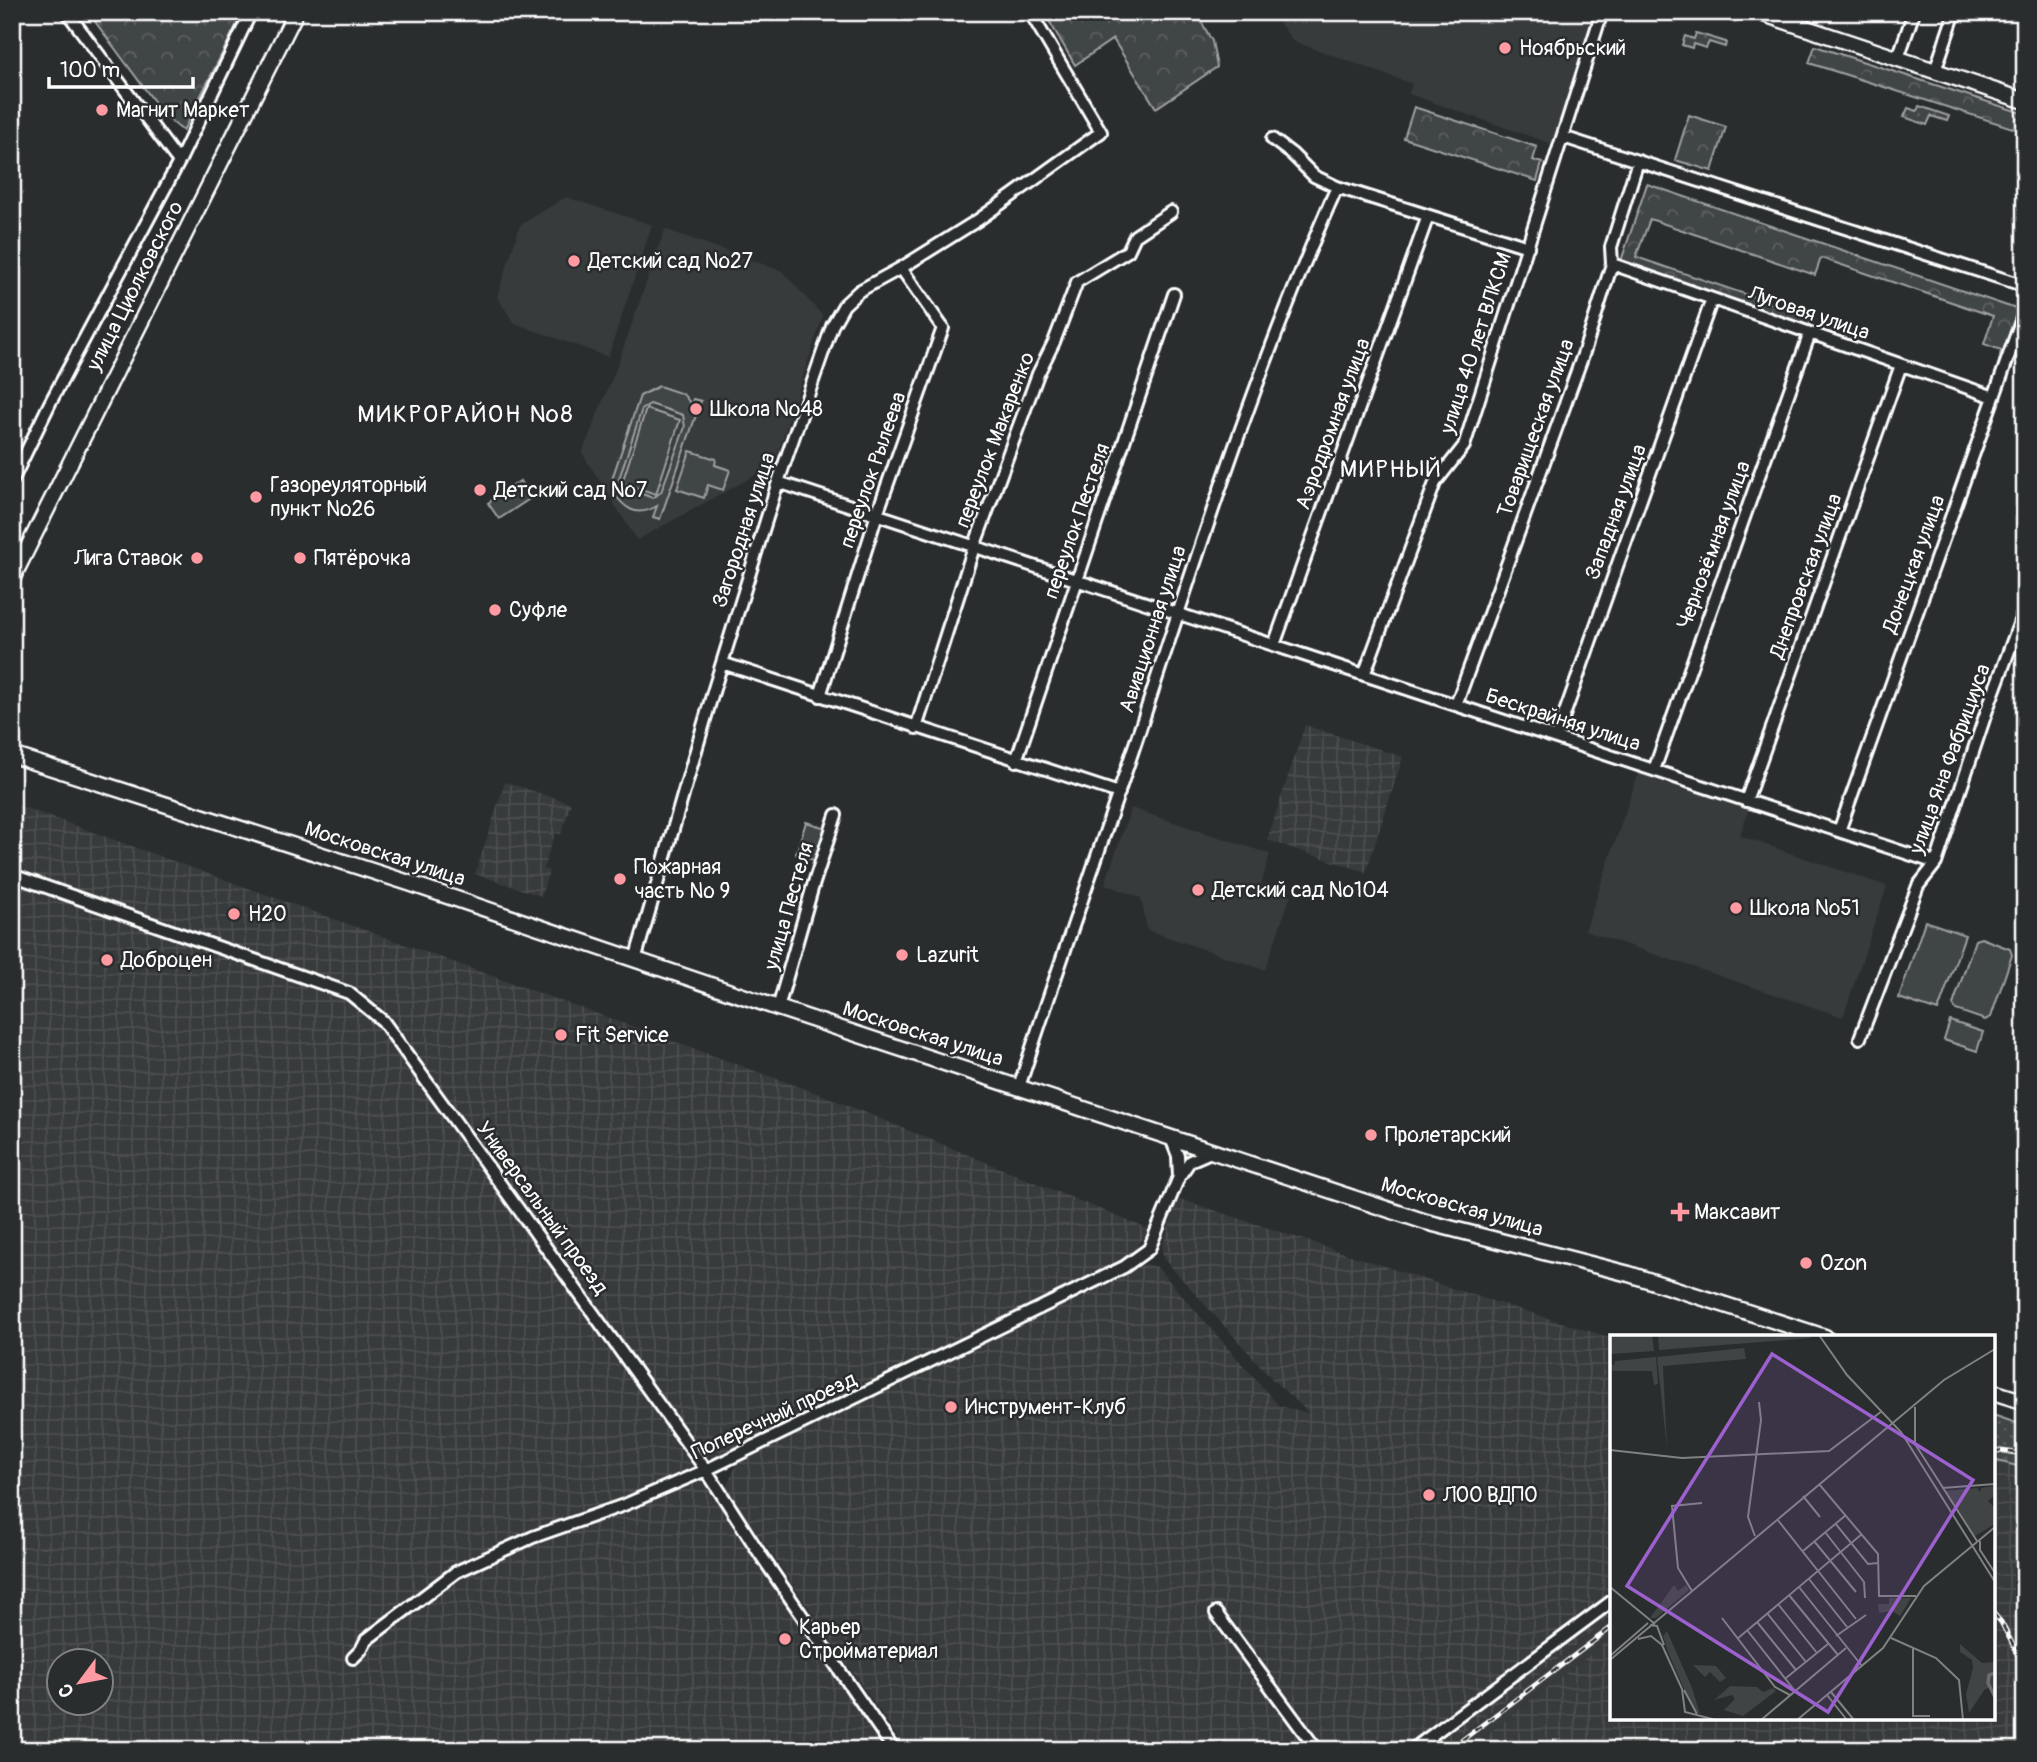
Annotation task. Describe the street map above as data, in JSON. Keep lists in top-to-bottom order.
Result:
{
  "streets": {
    "main road": ["улица Циолковского", "Московская улица"],
    "street": [
      "Луговая улица",
      "улица 40 лет ВЛКСМ",
      "Аэродромная улица",
      "Товарищеская улица",
      "переулок Макаренко",
      "переулок Рылеева",
      "Западная улица",
      "переулок Пестеля",
      "Загородная улица",
      "Чернозёмная улица",
      "Донецкая улица",
      "Днепровская улица",
      "Авиационная улица",
      "Бескрайняя улица",
      "улица Яна Фабрициуса",
      "улица Пестеля",
      "Универсальный проезд",
      "Поперечный проезд"
    ]
  },
  "crossings": [
    ["Луговая улица", "Товарищеская улица"],
    ["Луговая улица", "Западная улица"],
    ["Луговая улица", "Чернозёмная улица"],
    ["Луговая улица", "Донецкая улица"],
    ["Луговая улица", "Днепровская улица"],
    ["улица 40 лет ВЛКСМ", "Бескрайняя улица"],
    ["Аэродромная улица", "Бескрайняя улица"],
    ["Товарищеская улица", "Бескрайняя улица"],
    ["переулок Макаренко", "Бескрайняя улица"],
    ["переулок Рылеева", "Загородная улица"],
    ["переулок Рылеева", "Бескрайняя улица"],
    ["Западная улица", "Бескрайняя улица"],
    ["переулок Пестеля", "Бескрайняя улица"],
    ["Загородная улица", "Бескрайняя улица"],
    ["Загородная улица", "Московская улица"],
    ["Чернозёмная улица", "Бескрайняя улица"],
    ["Донецкая улица", "Бескрайняя улица"],
    ["Днепровская улица", "Бескрайняя улица"],
    ["Авиационная улица", "Бескрайняя улица"],
    ["Авиационная улица", "Московская улица"],
    ["Бескрайняя улица", "улица Яна Фабрициуса"],
    ["Московская улица", "улица Пестеля"],
    ["Московская улица", "Поперечный проезд"],
    ["Универсальный проезд", "Поперечный проезд"]
  ],
  "districts": ["МИКРОРАЙОН №8", "МИРНЫЙ"],
  "places": {
    "other": [
      "Ноябрьский",
      "Магнит Маркет",
      "Детский сад №27",
      "Школа №48",
      "Детский сад №7",
      "Газореуляторный пункт №26",
      "Лига Ставок",
      "Пятёрочка",
      "Суфле",
      "Пожарная часть № 9",
      "Детский сад №104",
      "Школа №51",
      "Н2О",
      "Lazurit",
      "Доброцен",
      "Fit Service",
      "Пролетарский",
      "Ozon",
      "Инструмент-Клуб",
      "ЛОО ВДПО",
      "Карьер Стройматериал"
    ],
    "health": ["Максавит"]
  },
  "scale_bar": "100 m",
  "north": "bottom left"
}
